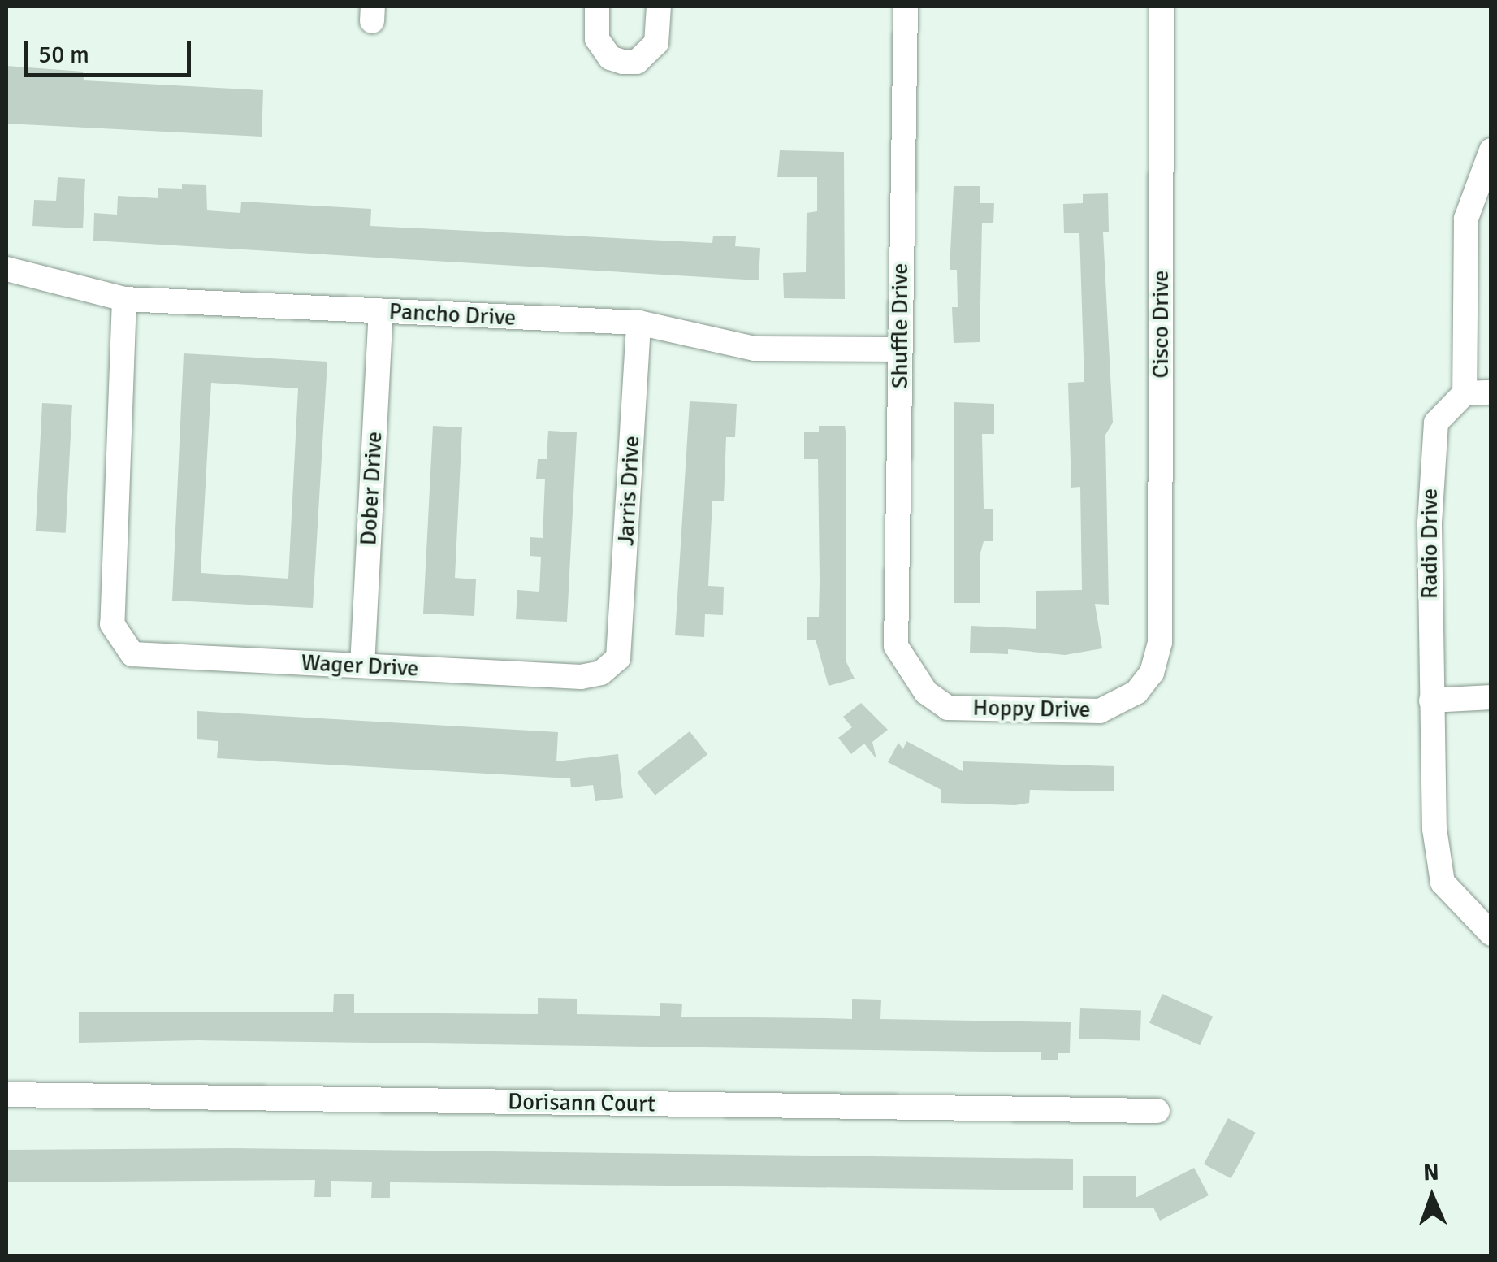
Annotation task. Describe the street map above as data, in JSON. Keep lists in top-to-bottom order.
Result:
{
  "streets": {
    "street": [
      "Pancho Drive",
      "Cisco Drive",
      "Shuffle Drive",
      "Dober Drive",
      "Jarris Drive",
      "Radio Drive",
      "Wager Drive",
      "Hoppy Drive",
      "Dorisann Court"
    ]
  },
  "crossings": [
    ["Pancho Drive", "Shuffle Drive"],
    ["Pancho Drive", "Dober Drive"],
    ["Pancho Drive", "Jarris Drive"],
    ["Pancho Drive", "Wager Drive"],
    ["Cisco Drive", "Hoppy Drive"],
    ["Shuffle Drive", "Hoppy Drive"],
    ["Dober Drive", "Wager Drive"],
    ["Jarris Drive", "Wager Drive"]
  ],
  "scale_bar": "50 m",
  "north": "top"
}
